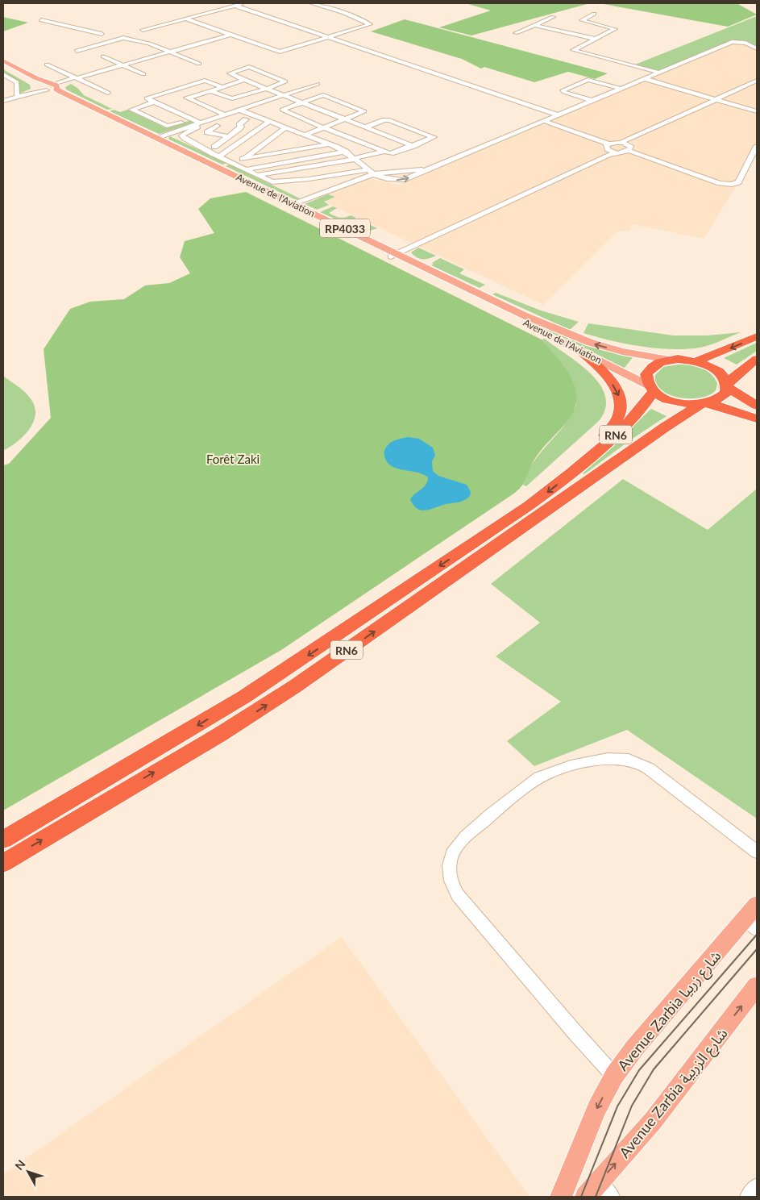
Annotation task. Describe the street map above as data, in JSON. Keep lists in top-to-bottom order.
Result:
{
  "streets": {
    "highway": ["RN6"],
    "main road": [
      "Avenue de l'Aviation",
      "RP4033",
      "Avenue Zarbia شارع زربيا",
      "Avenue Zarbia شارع الزربية"
    ]
  },
  "crossings": [
    ["Avenue de l'Aviation", "RN6"]
  ],
  "one_way": ["Avenue Zarbia شارع زربيا", "Avenue Zarbia شارع الزربية"],
  "parks": ["Forêt Zaki"],
  "north": "top left"
}
